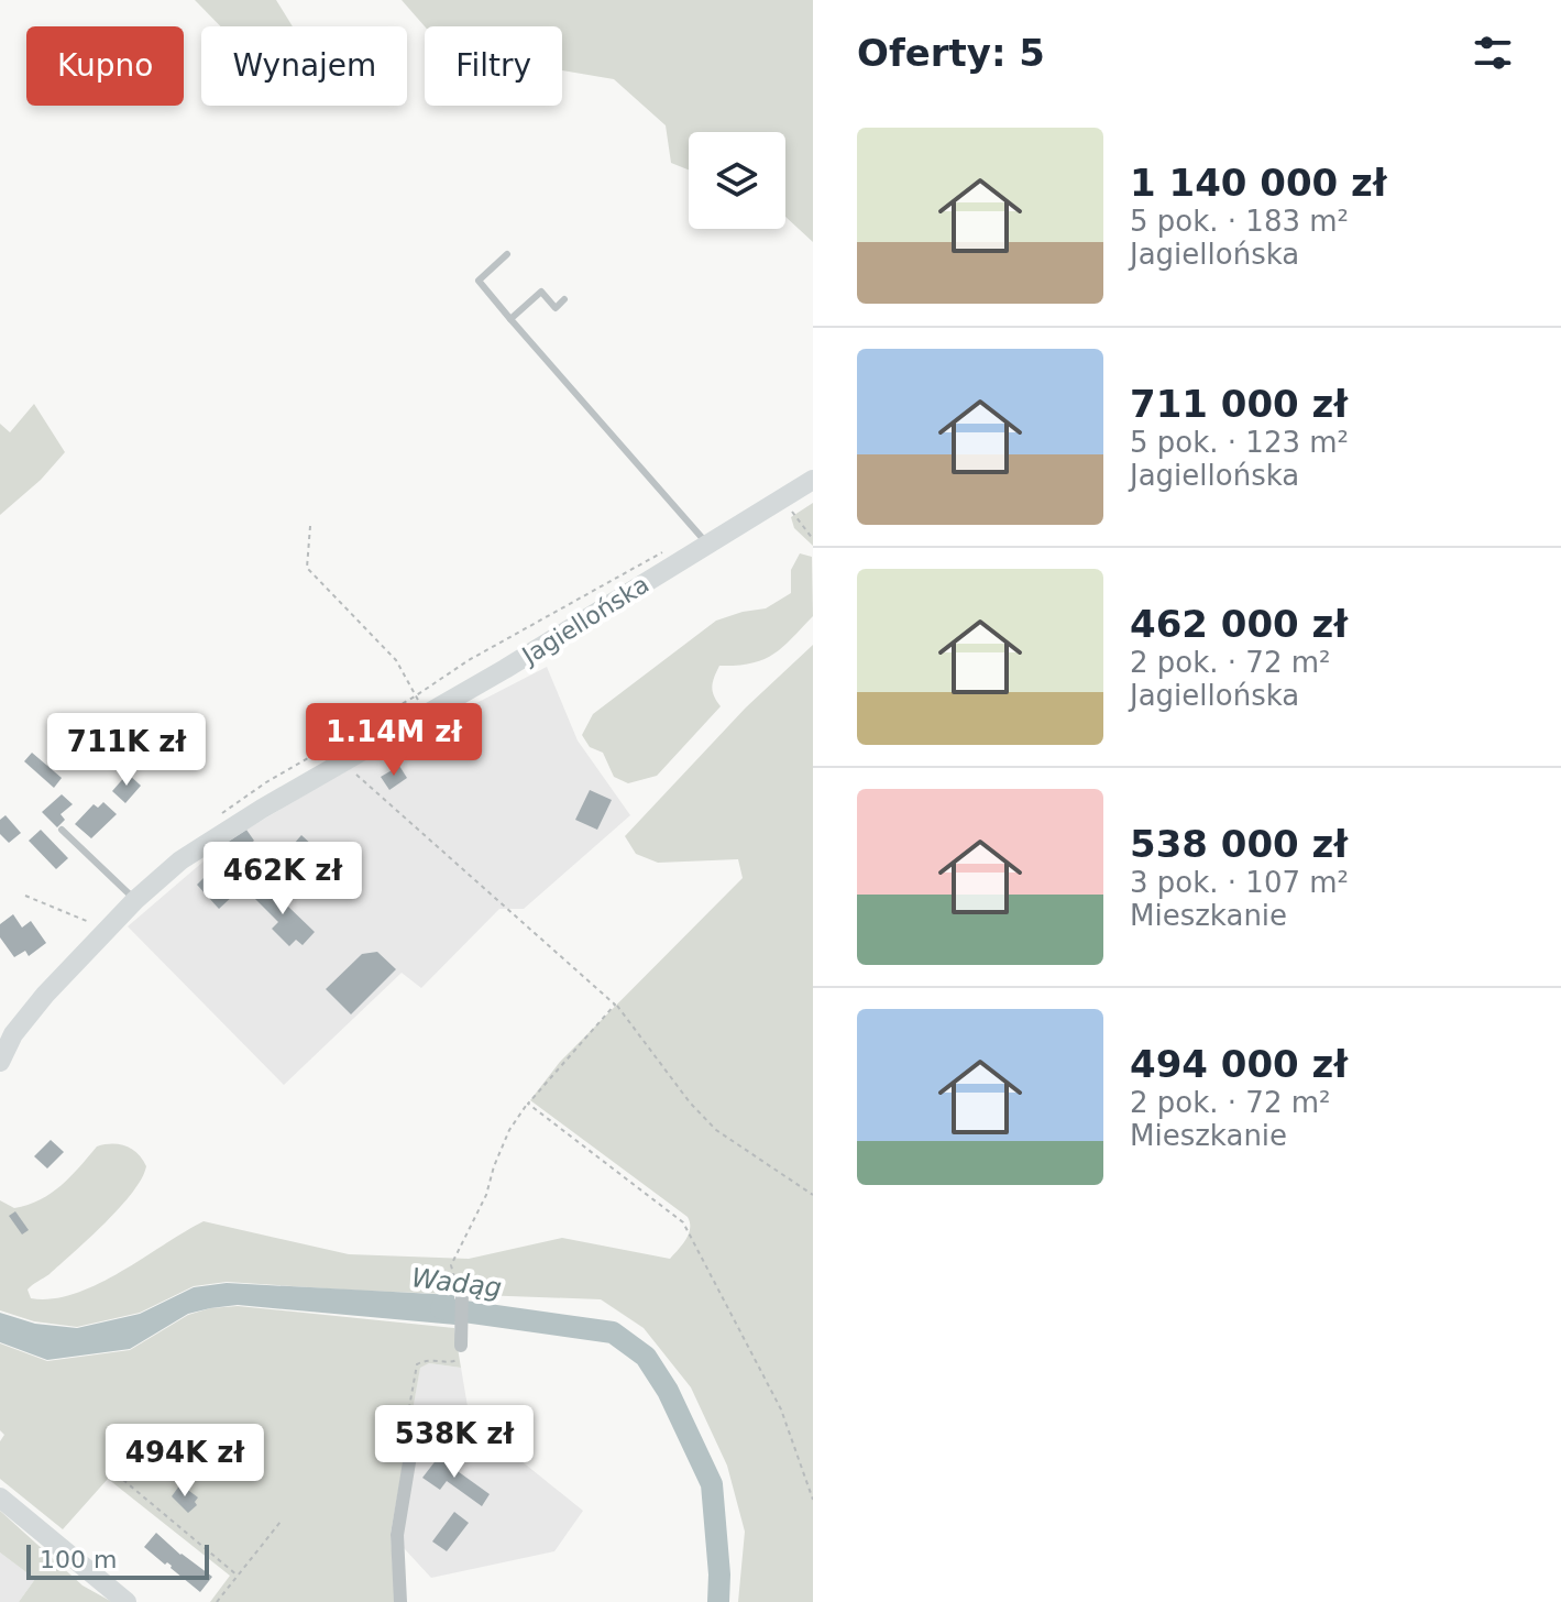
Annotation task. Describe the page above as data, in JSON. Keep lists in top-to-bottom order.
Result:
{
  "streets": {
    "street": ["Jagiellońska"]
  },
  "water": ["Wadąg"],
  "scale_bar": "100 m",
  "page": {
    "heading": "Oferty: 5",
    "chip": ["Kupno", "Wynajem", "Filtry"],
    "list": [
      {
        "name": "1 140 000 zł",
        "note": "5 pok. · 183 m² · Jagiellońska"
      },
      {
        "name": "711 000 zł",
        "note": "5 pok. · 123 m² · Jagiellońska"
      },
      {
        "name": "462 000 zł",
        "note": "2 pok. · 72 m² · Jagiellońska"
      },
      {
        "name": "538 000 zł",
        "note": "3 pok. · 107 m² · Mieszkanie"
      },
      {
        "name": "494 000 zł",
        "note": "2 pok. · 72 m² · Mieszkanie"
      }
    ],
    "price": [
      "1.14M zł",
      "711K zł",
      "462K zł",
      "538K zł",
      "494K zł"
    ],
    "scale": "100 m"
  }
}
